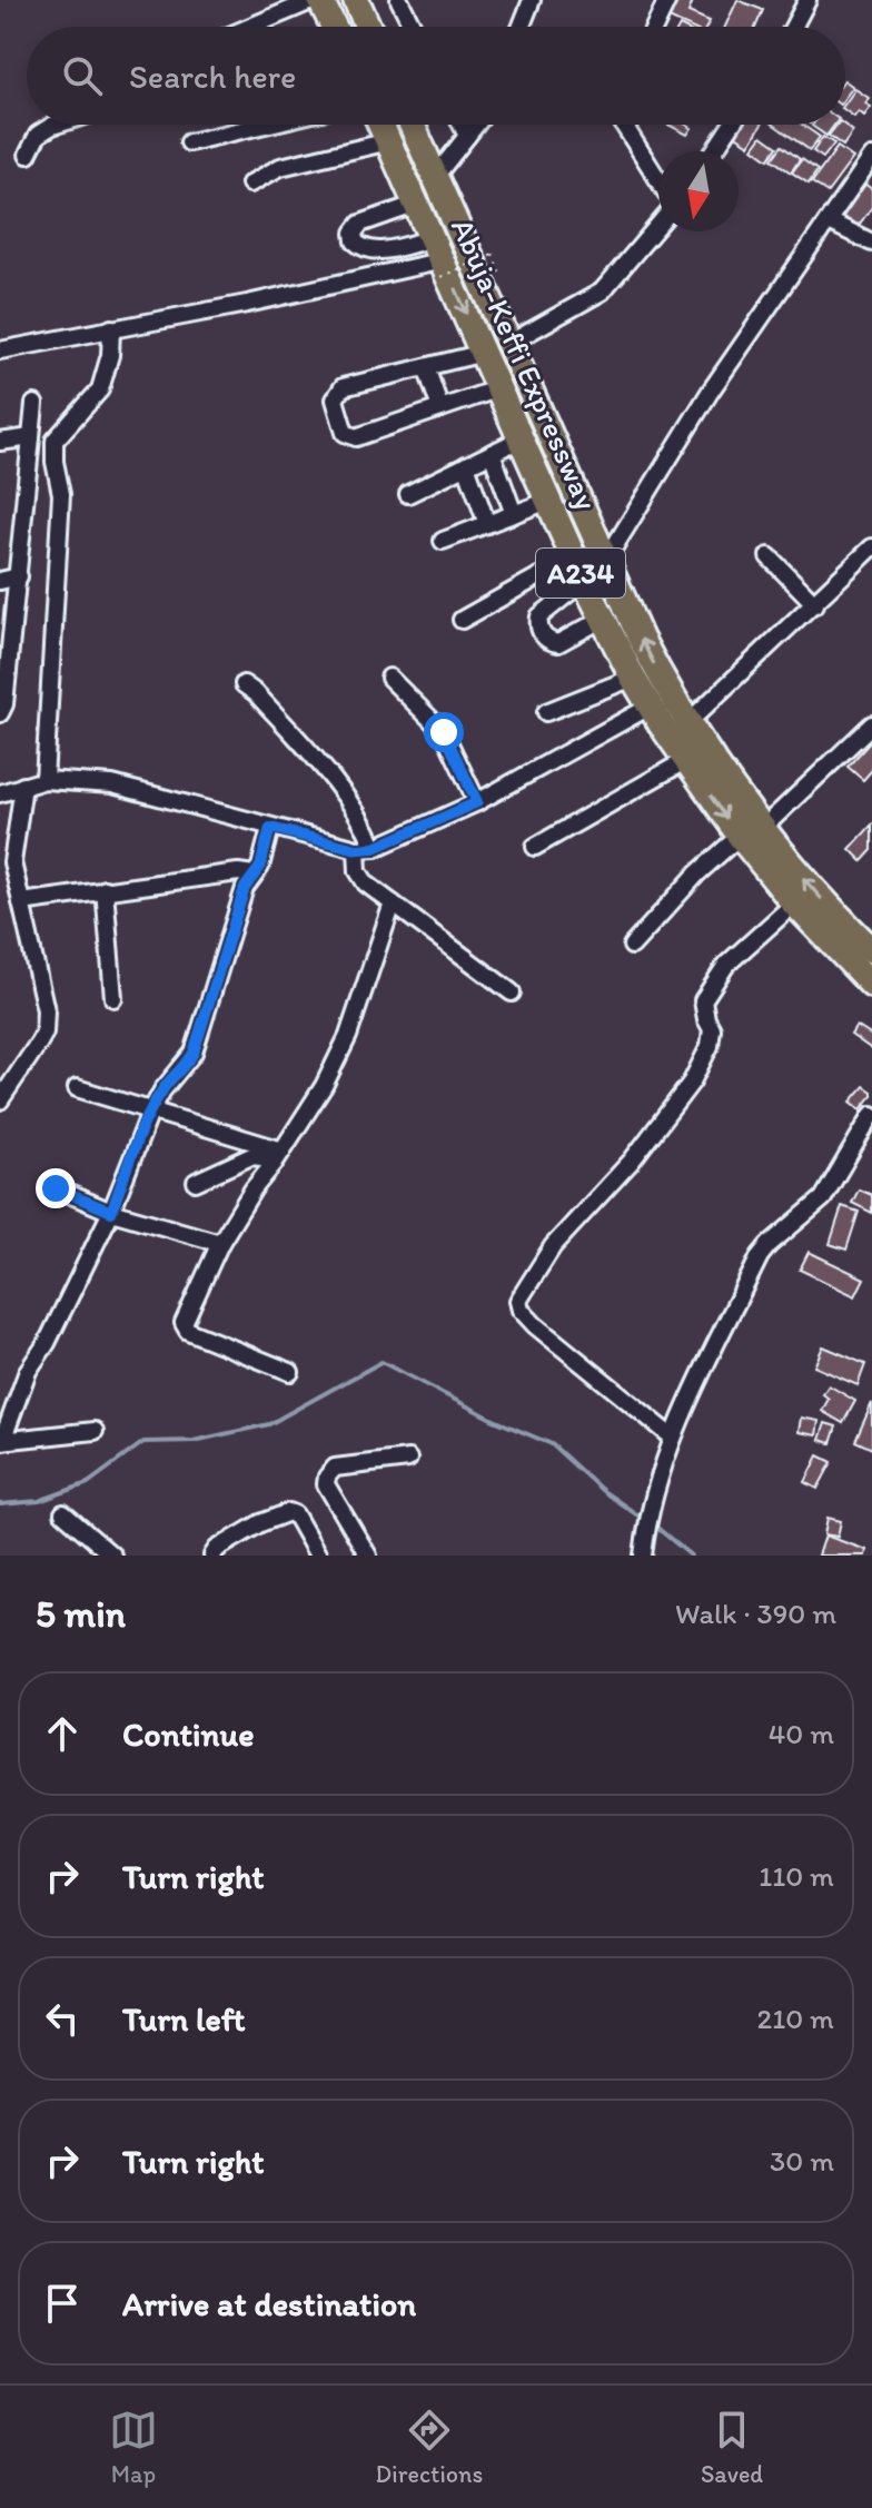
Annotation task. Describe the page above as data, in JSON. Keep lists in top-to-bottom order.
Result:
{
  "streets": {
    "highway": ["Abuja-Keffi Expressway", "A234"]
  },
  "north": "bottom",
  "page": {
    "search": "Search here",
    "heading": ["5 min", "Walk · 390 m"],
    "list": [
      ["Continue", "40 m"],
      ["Turn right", "110 m"],
      ["Turn left", "210 m"],
      ["Turn right", "30 m"],
      "Arrive at destination"
    ],
    "nav": ["Map", "Directions", "Saved"]
  }
}
